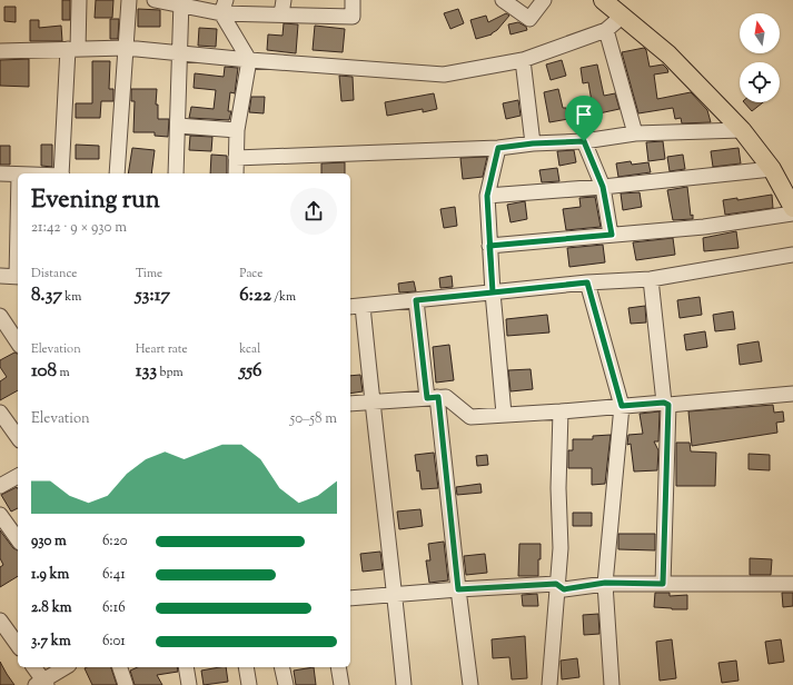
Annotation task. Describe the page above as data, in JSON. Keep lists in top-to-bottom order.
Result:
{
  "north": "top",
  "page": {
    "heading": ["Evening run", "21:42 · 9 × 930 m"],
    "stats": [
      ["Distance", "8.37 km"],
      ["Time", "53:17"],
      ["Pace", "6:22 /km"],
      ["Elevation", "108 m"],
      ["Heart rate", "133 bpm"],
      ["kcal", "556"]
    ],
    "chart": ["Elevation", "50–58 m"],
    "list": [
      {
        "name": "930 m",
        "note": "6:20"
      },
      {
        "name": "1.9 km",
        "note": "6:41"
      },
      {
        "name": "2.8 km",
        "note": "6:16"
      },
      {
        "name": "3.7 km",
        "note": "6:01"
      }
    ]
  }
}
